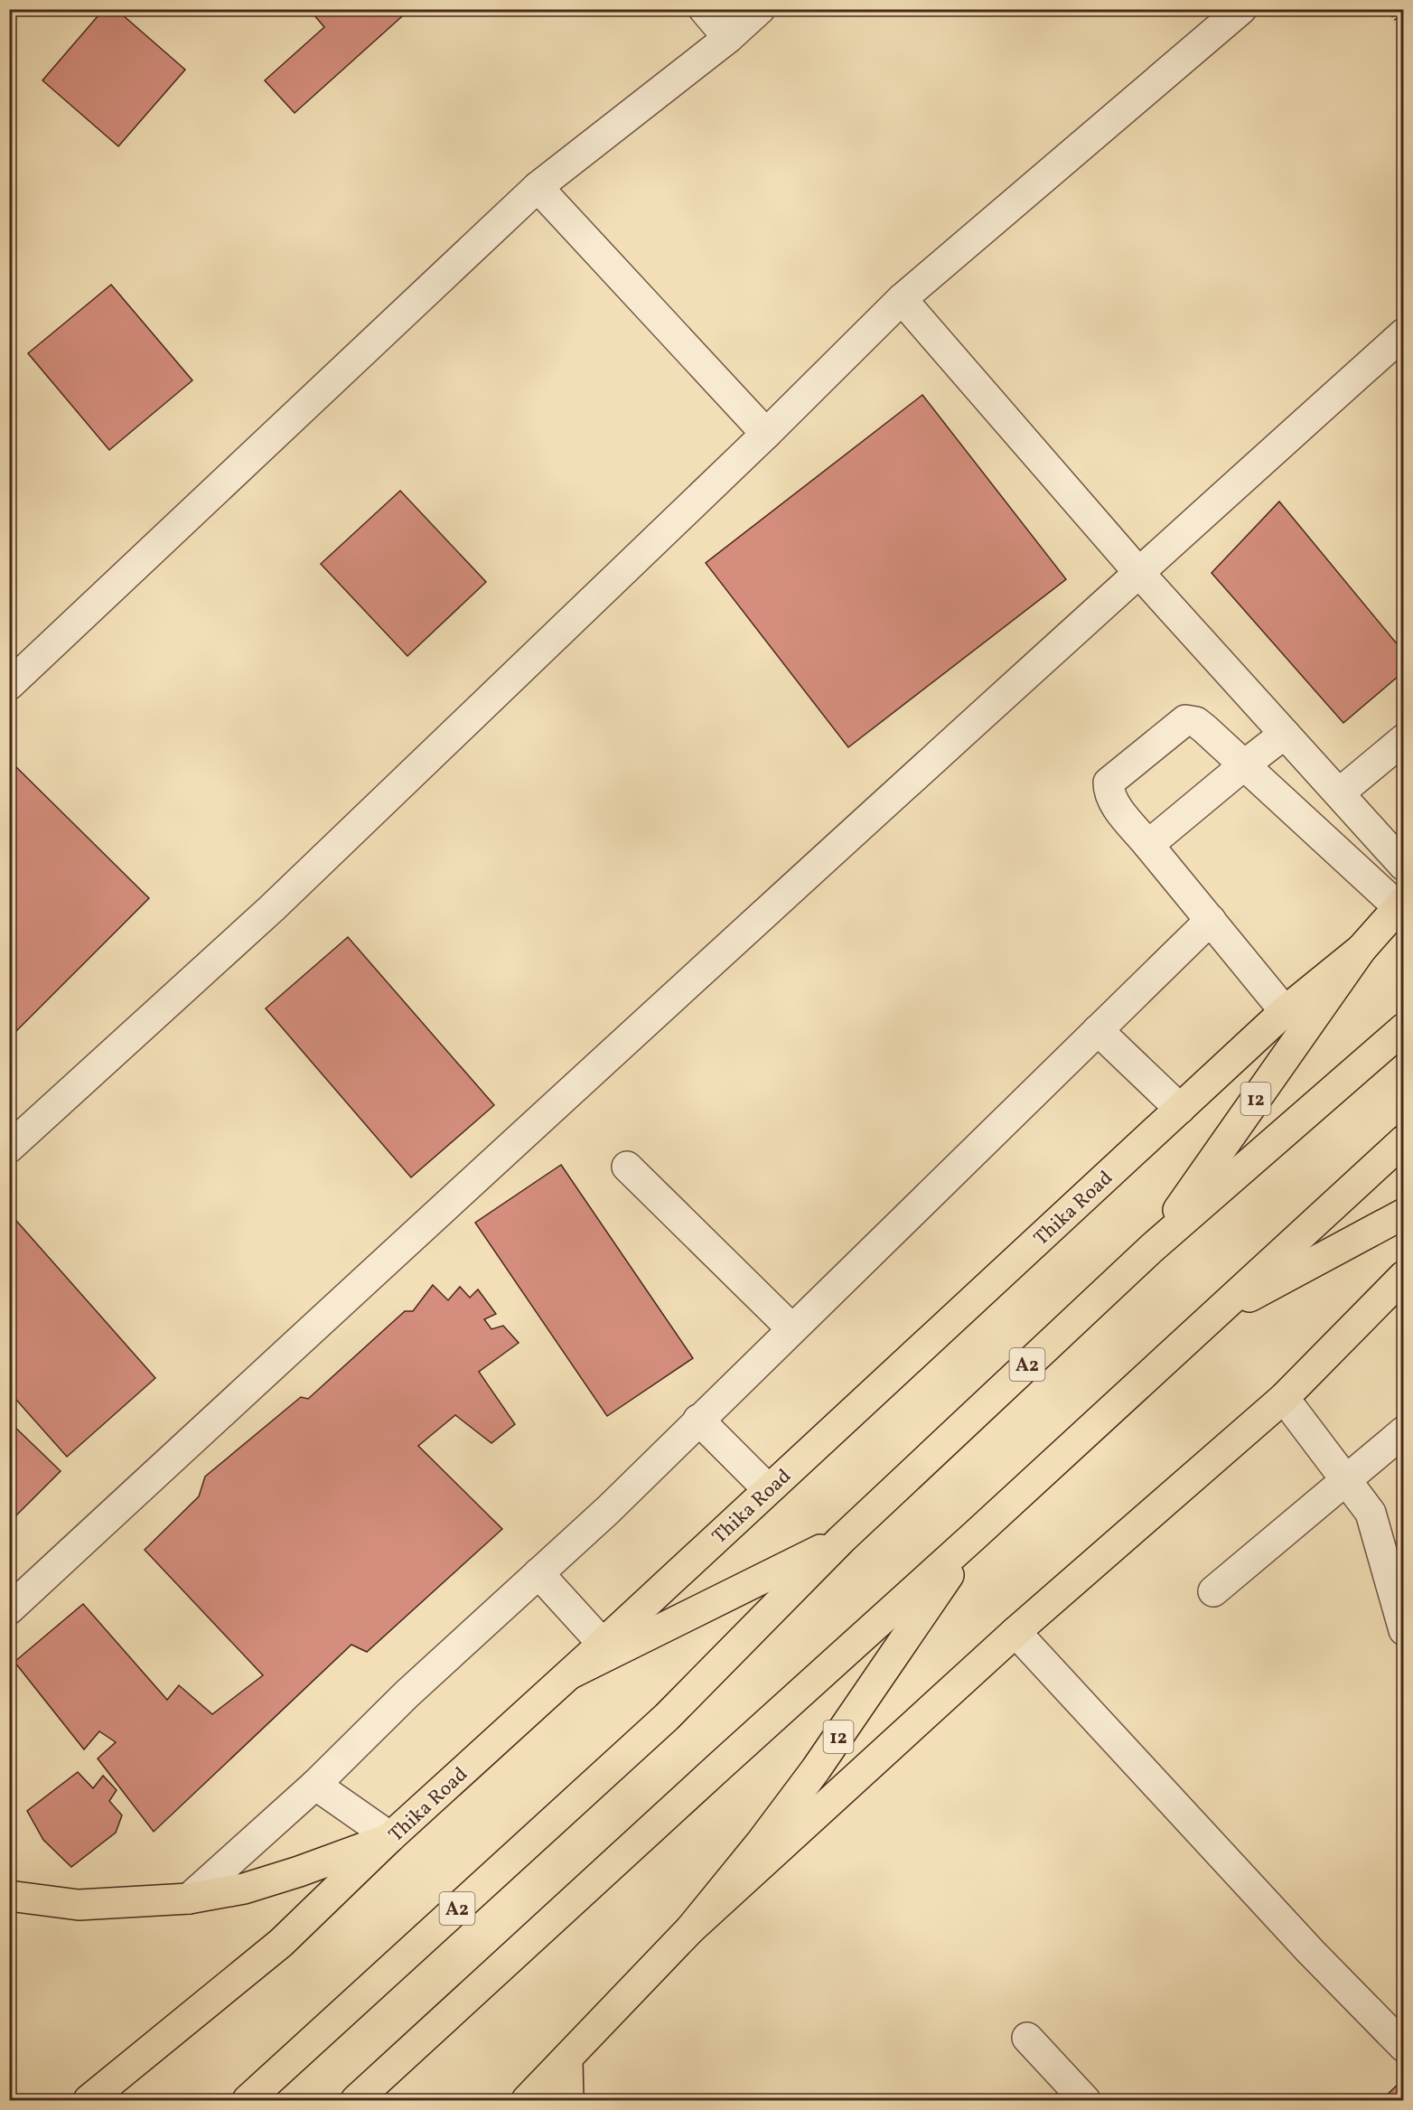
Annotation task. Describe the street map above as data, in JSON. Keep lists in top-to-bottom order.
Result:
{
  "streets": {
    "main road": ["12", "Thika Road", "A2"]
  },
  "crossings": [
    ["12", "Thika Road"],
    ["12", "A2"]
  ]
}
